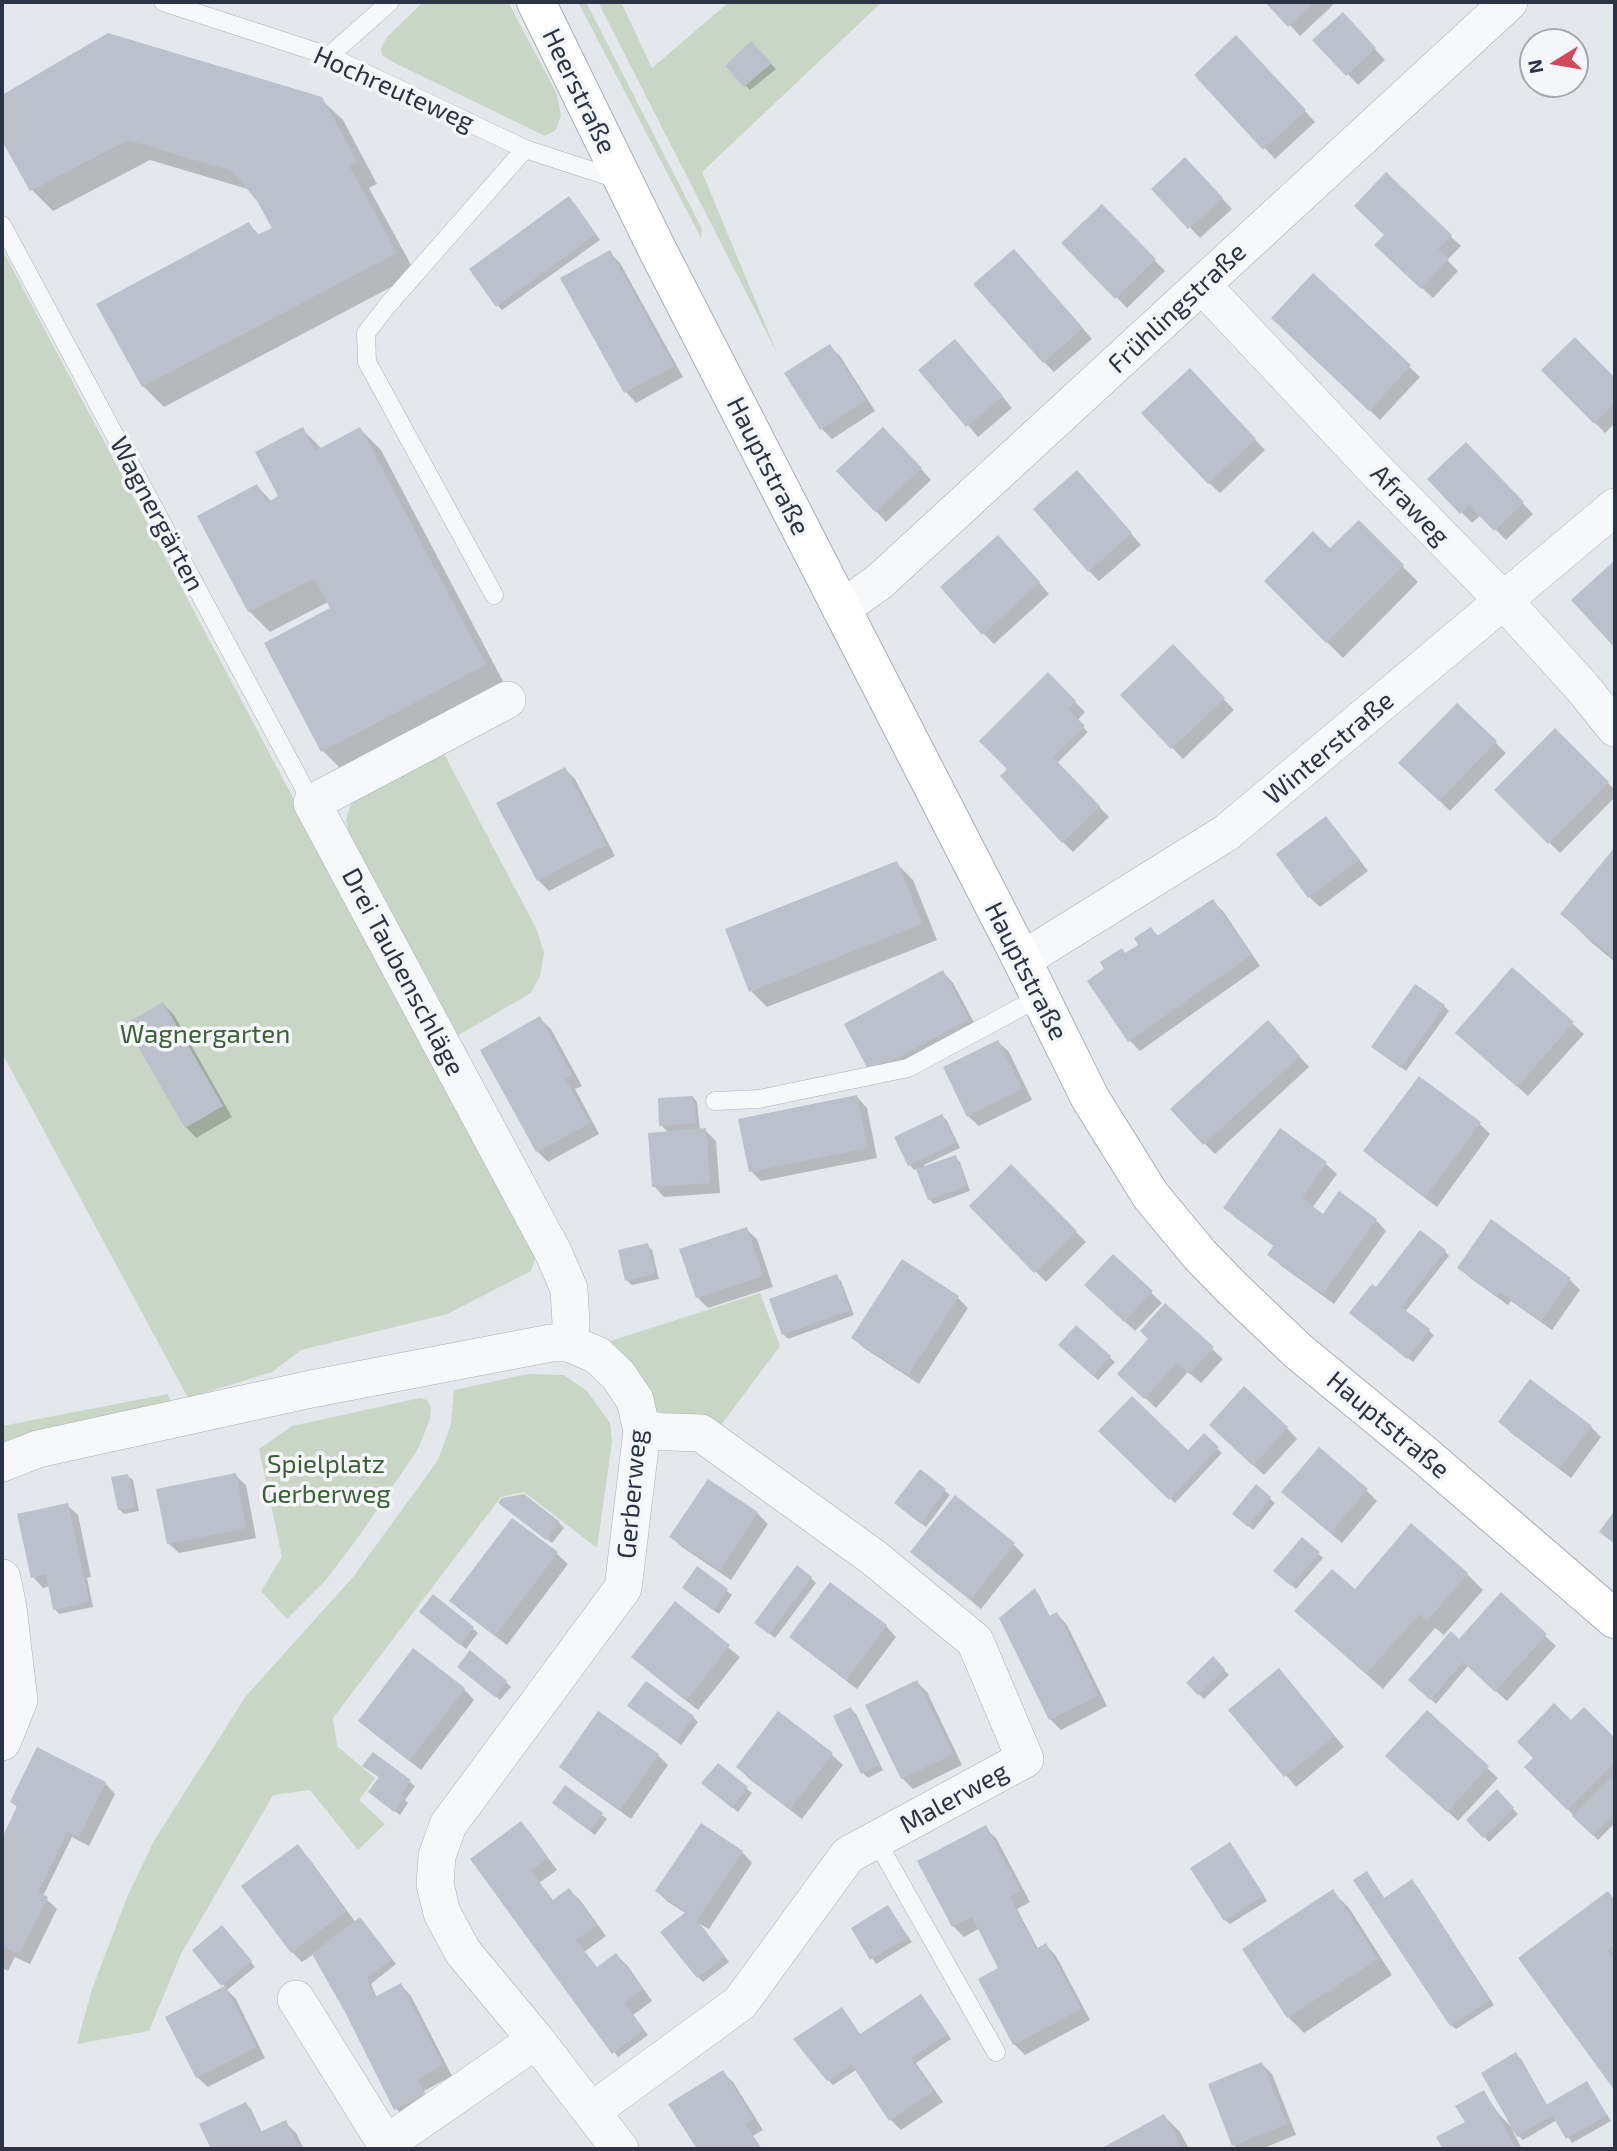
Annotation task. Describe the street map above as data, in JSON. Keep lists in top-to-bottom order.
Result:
{
  "streets": {
    "street": [
      "Heerstraße",
      "Frühlingstraße",
      "Hauptstraße",
      "Afraweg",
      "Winterstraße",
      "Drei Taubenschläge",
      "Gerberweg",
      "Malerweg"
    ],
    "lane": ["Hochreuteweg", "Wagnergärten"]
  },
  "crossings": [
    ["Hochreuteweg", "Heerstraße"],
    ["Hochreuteweg", "Hauptstraße"],
    ["Heerstraße", "Hauptstraße"],
    ["Frühlingstraße", "Hauptstraße"],
    ["Frühlingstraße", "Afraweg"],
    ["Hauptstraße", "Winterstraße"],
    ["Afraweg", "Winterstraße"],
    ["Wagnergärten", "Drei Taubenschläge"],
    ["Drei Taubenschläge", "Gerberweg"],
    ["Gerberweg", "Malerweg"]
  ],
  "parks": ["Wagnergarten", "Spielplatz Gerberweg"],
  "north": "left"
}
